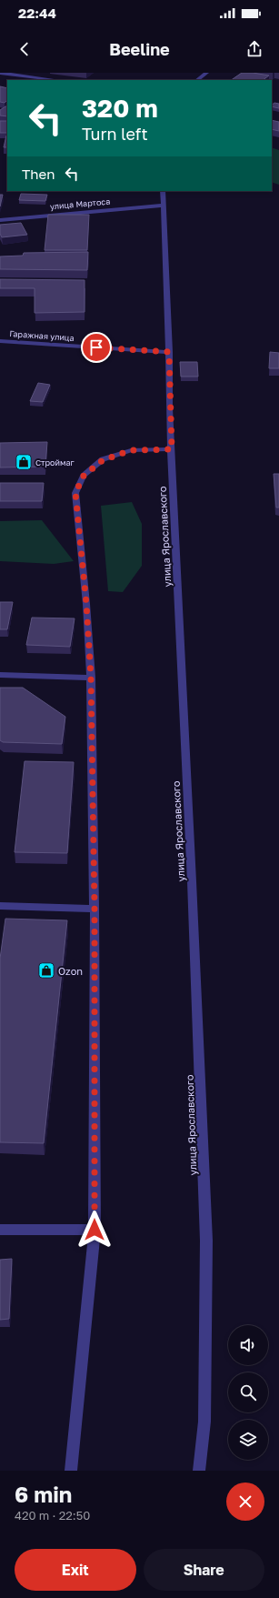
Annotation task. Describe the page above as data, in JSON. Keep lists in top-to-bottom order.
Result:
{
  "streets": {
    "street": ["улица Мартоса", "Гаражная улица", "улица Ярославского"]
  },
  "crossings": [
    ["улица Мартоса", "улица Ярославского"],
    ["Гаражная улица", "улица Ярославского"]
  ],
  "places": {
    "shop": ["Строймаг", "Ozon"]
  },
  "page": {
    "status": "22:44",
    "header": "Beeline",
    "turn": ["320 m", "Turn left"],
    "then": "Then",
    "heading": ["6 min", "420 m · 22:50"],
    "buttons": ["Exit", "Share"]
  }
}
